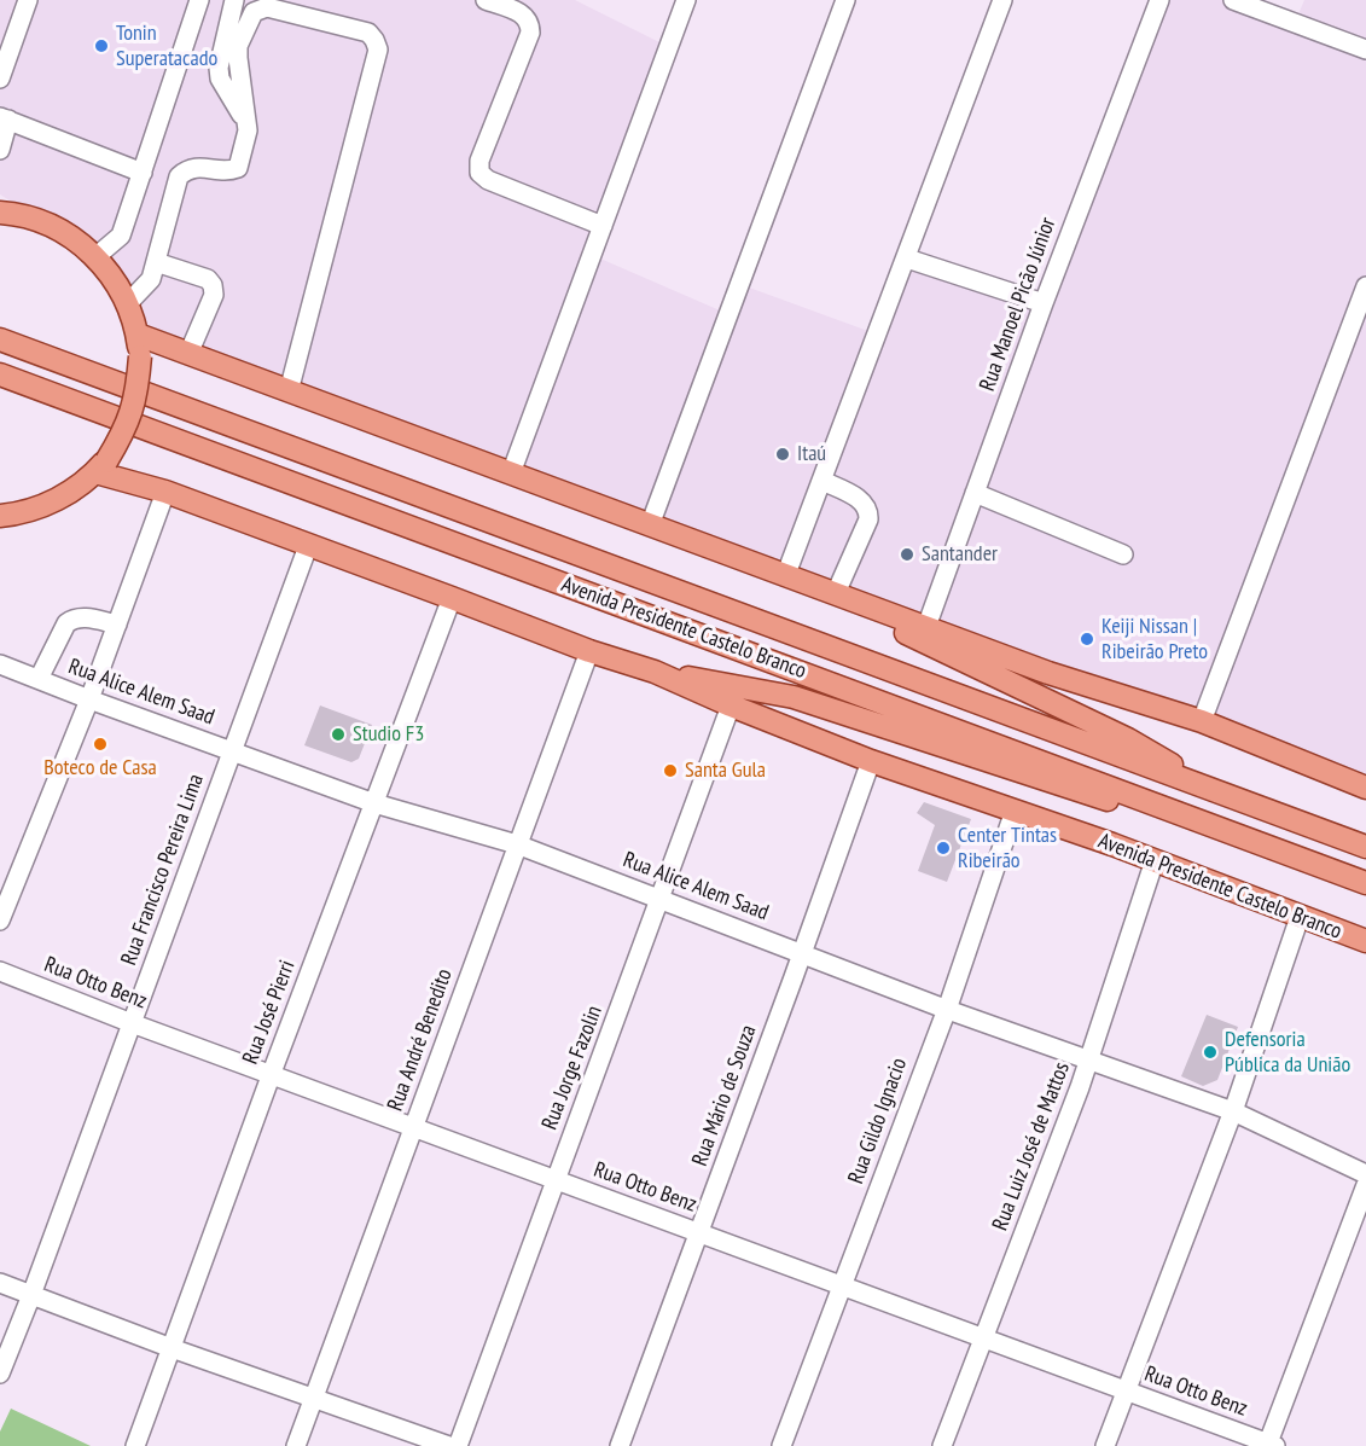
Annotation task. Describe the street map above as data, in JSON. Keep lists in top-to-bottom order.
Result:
{
  "streets": {
    "main road": ["Avenida Presidente Castelo Branco"],
    "street": [
      "Rua Manoel Picão Júnior",
      "Rua Alice Alem Saad",
      "Rua Francisco Pereira Lima",
      "Rua Otto Benz",
      "Rua José Pierri",
      "Rua André Benedito",
      "Rua Jorge Fazolin",
      "Rua Mário de Souza",
      "Rua Gildo Ignacio",
      "Rua Luiz José de Mattos"
    ]
  },
  "crossings": [
    ["Avenida Presidente Castelo Branco", "Rua Francisco Pereira Lima"],
    ["Avenida Presidente Castelo Branco", "Rua José Pierri"],
    ["Avenida Presidente Castelo Branco", "Rua André Benedito"],
    ["Avenida Presidente Castelo Branco", "Rua Jorge Fazolin"],
    ["Avenida Presidente Castelo Branco", "Rua Mário de Souza"],
    ["Avenida Presidente Castelo Branco", "Rua Gildo Ignacio"],
    ["Avenida Presidente Castelo Branco", "Rua Luiz José de Mattos"],
    ["Rua Alice Alem Saad", "Rua Francisco Pereira Lima"],
    ["Rua Alice Alem Saad", "Rua José Pierri"],
    ["Rua Alice Alem Saad", "Rua André Benedito"],
    ["Rua Alice Alem Saad", "Rua Jorge Fazolin"],
    ["Rua Alice Alem Saad", "Rua Mário de Souza"],
    ["Rua Alice Alem Saad", "Rua Gildo Ignacio"],
    ["Rua Alice Alem Saad", "Rua Luiz José de Mattos"],
    ["Rua Francisco Pereira Lima", "Rua Otto Benz"],
    ["Rua Otto Benz", "Rua José Pierri"],
    ["Rua Otto Benz", "Rua André Benedito"],
    ["Rua Otto Benz", "Rua Jorge Fazolin"],
    ["Rua Otto Benz", "Rua Mário de Souza"],
    ["Rua Otto Benz", "Rua Gildo Ignacio"],
    ["Rua Otto Benz", "Rua Luiz José de Mattos"]
  ],
  "places": [
    "Tonin Superatacado",
    "Itaú",
    "Santander",
    "Keiji Nissan | Ribeirão Preto",
    "Studio F3",
    "Boteco de Casa",
    "Santa Gula",
    "Center Tintas Ribeirão",
    "Defensoria Pública da União"
  ]
}
